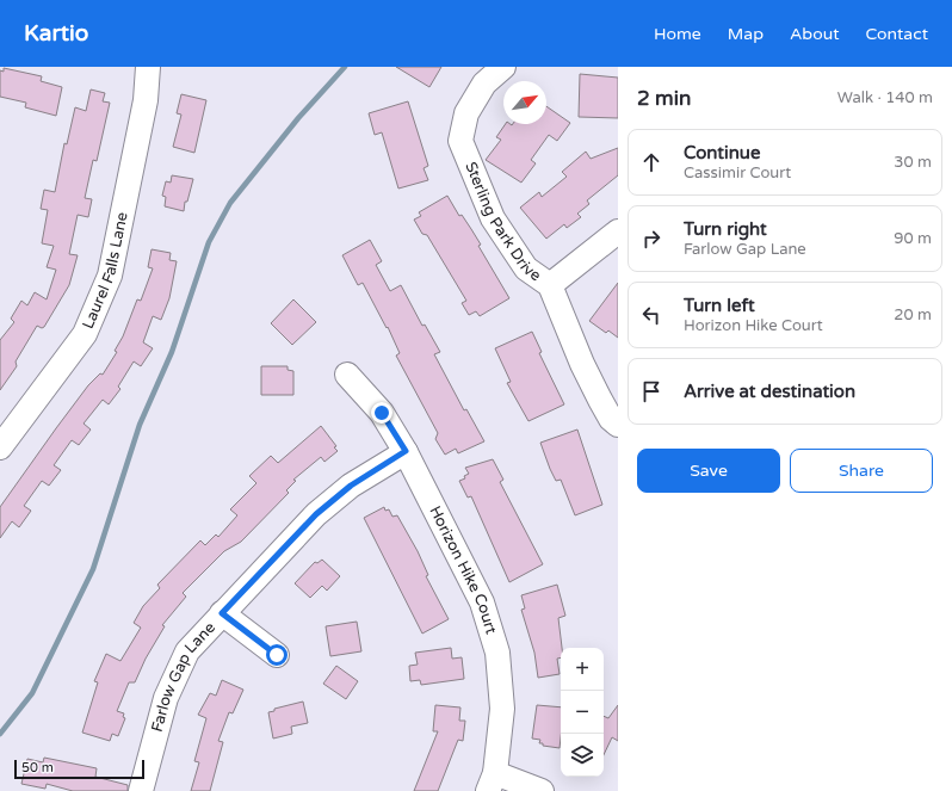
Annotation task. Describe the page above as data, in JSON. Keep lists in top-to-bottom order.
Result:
{
  "streets": {
    "street": [
      "Sterling Park Drive",
      "Laurel Falls Lane",
      "Horizon Hike Court",
      "Farlow Gap Lane"
    ]
  },
  "crossings": [
    ["Horizon Hike Court", "Farlow Gap Lane"]
  ],
  "scale_bar": "50 m",
  "north": "top right",
  "page": {
    "header": "Kartio",
    "nav": [
      "Home",
      "Map",
      "About",
      "Contact"
    ],
    "heading": ["2 min", "Walk · 140 m"],
    "list": [
      ["Continue", "Cassimir Court", "30 m"],
      ["Turn right", "Farlow Gap Lane", "90 m"],
      ["Turn left", "Horizon Hike Court", "20 m"],
      "Arrive at destination"
    ],
    "buttons": ["Save", "Share"],
    "map_buttons": ["+", "−"],
    "scale": "50 m"
  }
}
